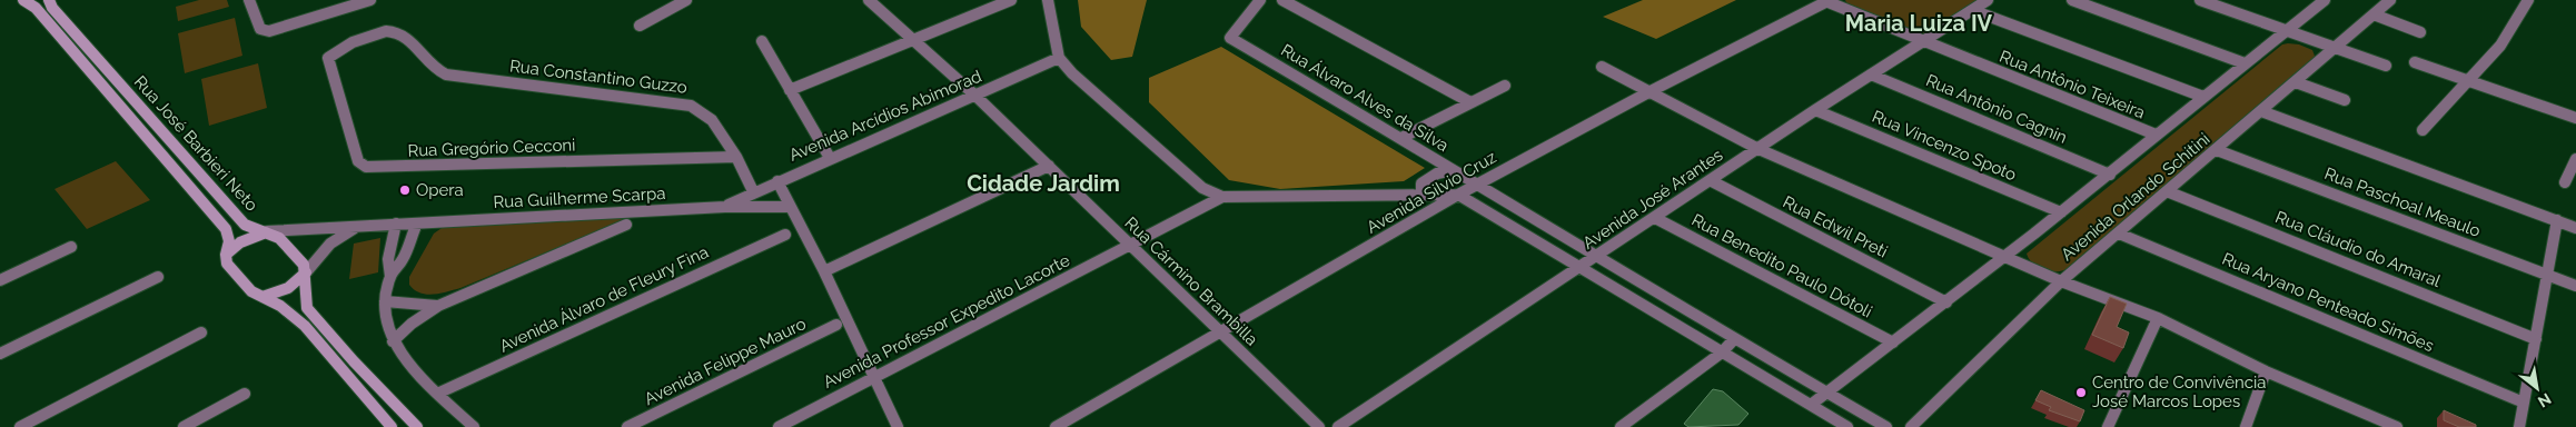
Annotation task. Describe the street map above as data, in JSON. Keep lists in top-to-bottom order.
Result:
{
  "streets": {
    "main road": ["Rua José Barbieri Neto"],
    "street": [
      "Rua Constantino Guzzo",
      "Rua Antônio Teixeira",
      "Rua Álvaro Alves da Silva",
      "Rua Antônio Cagnin",
      "Avenida Arcídios Abimorad",
      "Rua Vincenzo Spoto",
      "Rua Gregório Cecconi",
      "Avenida Silvio Cruz",
      "Avenida Orlando Schitini",
      "Rua Guilherme Scarpa",
      "Avenida José Arantes",
      "Rua Paschoal Meaulo",
      "Rua Edwil Preti",
      "Rua Cláudio do Amaral",
      "Rua Benedito Paulo Dótoli",
      "Rua Cármino Brambilla",
      "Avenida Álvaro de Fleury Fina",
      "Rua Aryano Penteado Simões",
      "Avenida Professor Expedito Lacorte",
      "Avenida Felippe Mauro"
    ]
  },
  "crossings": [
    ["Rua Constantino Guzzo", "Avenida Arcídios Abimorad"],
    ["Rua Constantino Guzzo", "Rua Gregório Cecconi"],
    ["Rua Antônio Teixeira", "Avenida Silvio Cruz"],
    ["Rua Antônio Teixeira", "Avenida Orlando Schitini"],
    ["Rua Antônio Teixeira", "Avenida José Arantes"],
    ["Rua Álvaro Alves da Silva", "Avenida Silvio Cruz"],
    ["Rua Álvaro Alves da Silva", "Avenida Orlando Schitini"],
    ["Rua Álvaro Alves da Silva", "Avenida José Arantes"],
    ["Rua Antônio Cagnin", "Avenida Orlando Schitini"],
    ["Rua Antônio Cagnin", "Avenida José Arantes"],
    ["Avenida Arcídios Abimorad", "Rua Guilherme Scarpa"],
    ["Avenida Arcídios Abimorad", "Rua Cármino Brambilla"],
    ["Rua José Barbieri Neto", "Rua Guilherme Scarpa"],
    ["Rua Vincenzo Spoto", "Avenida Orlando Schitini"],
    ["Rua Vincenzo Spoto", "Avenida José Arantes"],
    ["Avenida Silvio Cruz", "Rua Cármino Brambilla"],
    ["Avenida Orlando Schitini", "Rua Paschoal Meaulo"],
    ["Avenida Orlando Schitini", "Rua Edwil Preti"],
    ["Avenida Orlando Schitini", "Rua Cláudio do Amaral"],
    ["Avenida Orlando Schitini", "Rua Benedito Paulo Dótoli"],
    ["Avenida Orlando Schitini", "Rua Aryano Penteado Simões"],
    ["Avenida José Arantes", "Rua Edwil Preti"],
    ["Avenida José Arantes", "Rua Benedito Paulo Dótoli"],
    ["Rua Cármino Brambilla", "Avenida Professor Expedito Lacorte"]
  ],
  "districts": ["Maria Luiza IV", "Cidade Jardim"],
  "places": ["Opera", "Centro de Convivência José Marcos Lopes"],
  "north": "bottom right"
}
